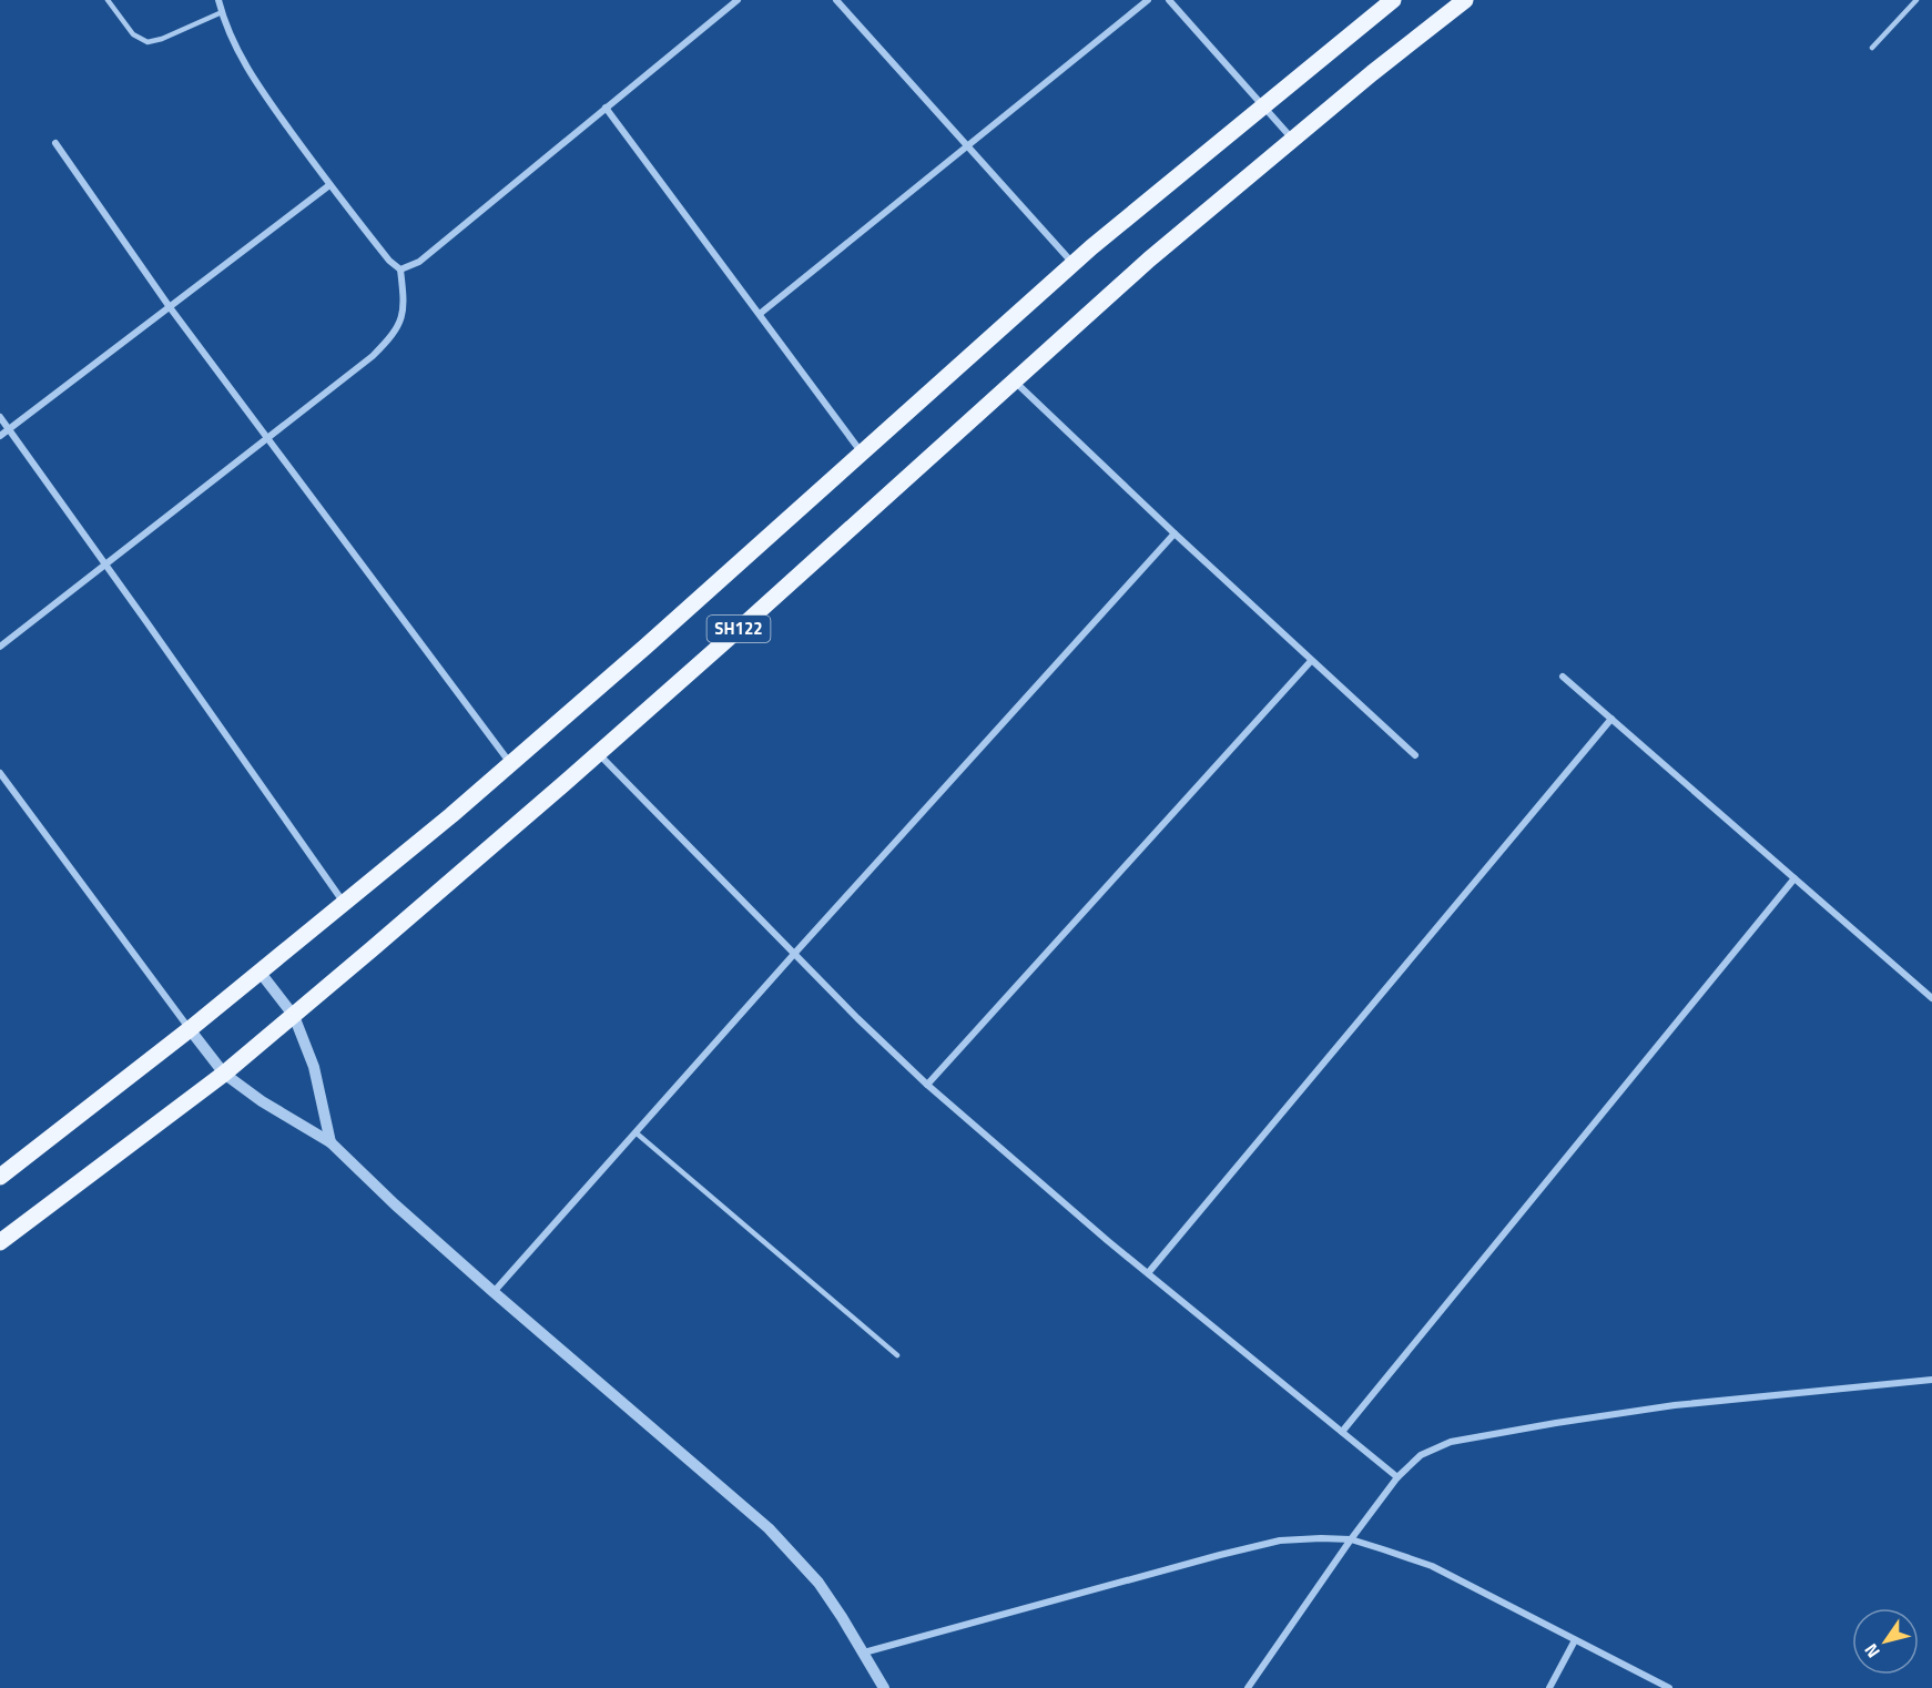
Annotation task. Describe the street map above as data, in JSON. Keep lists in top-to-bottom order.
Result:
{
  "streets": {
    "main road": ["SH122"]
  },
  "north": "bottom left"
}
